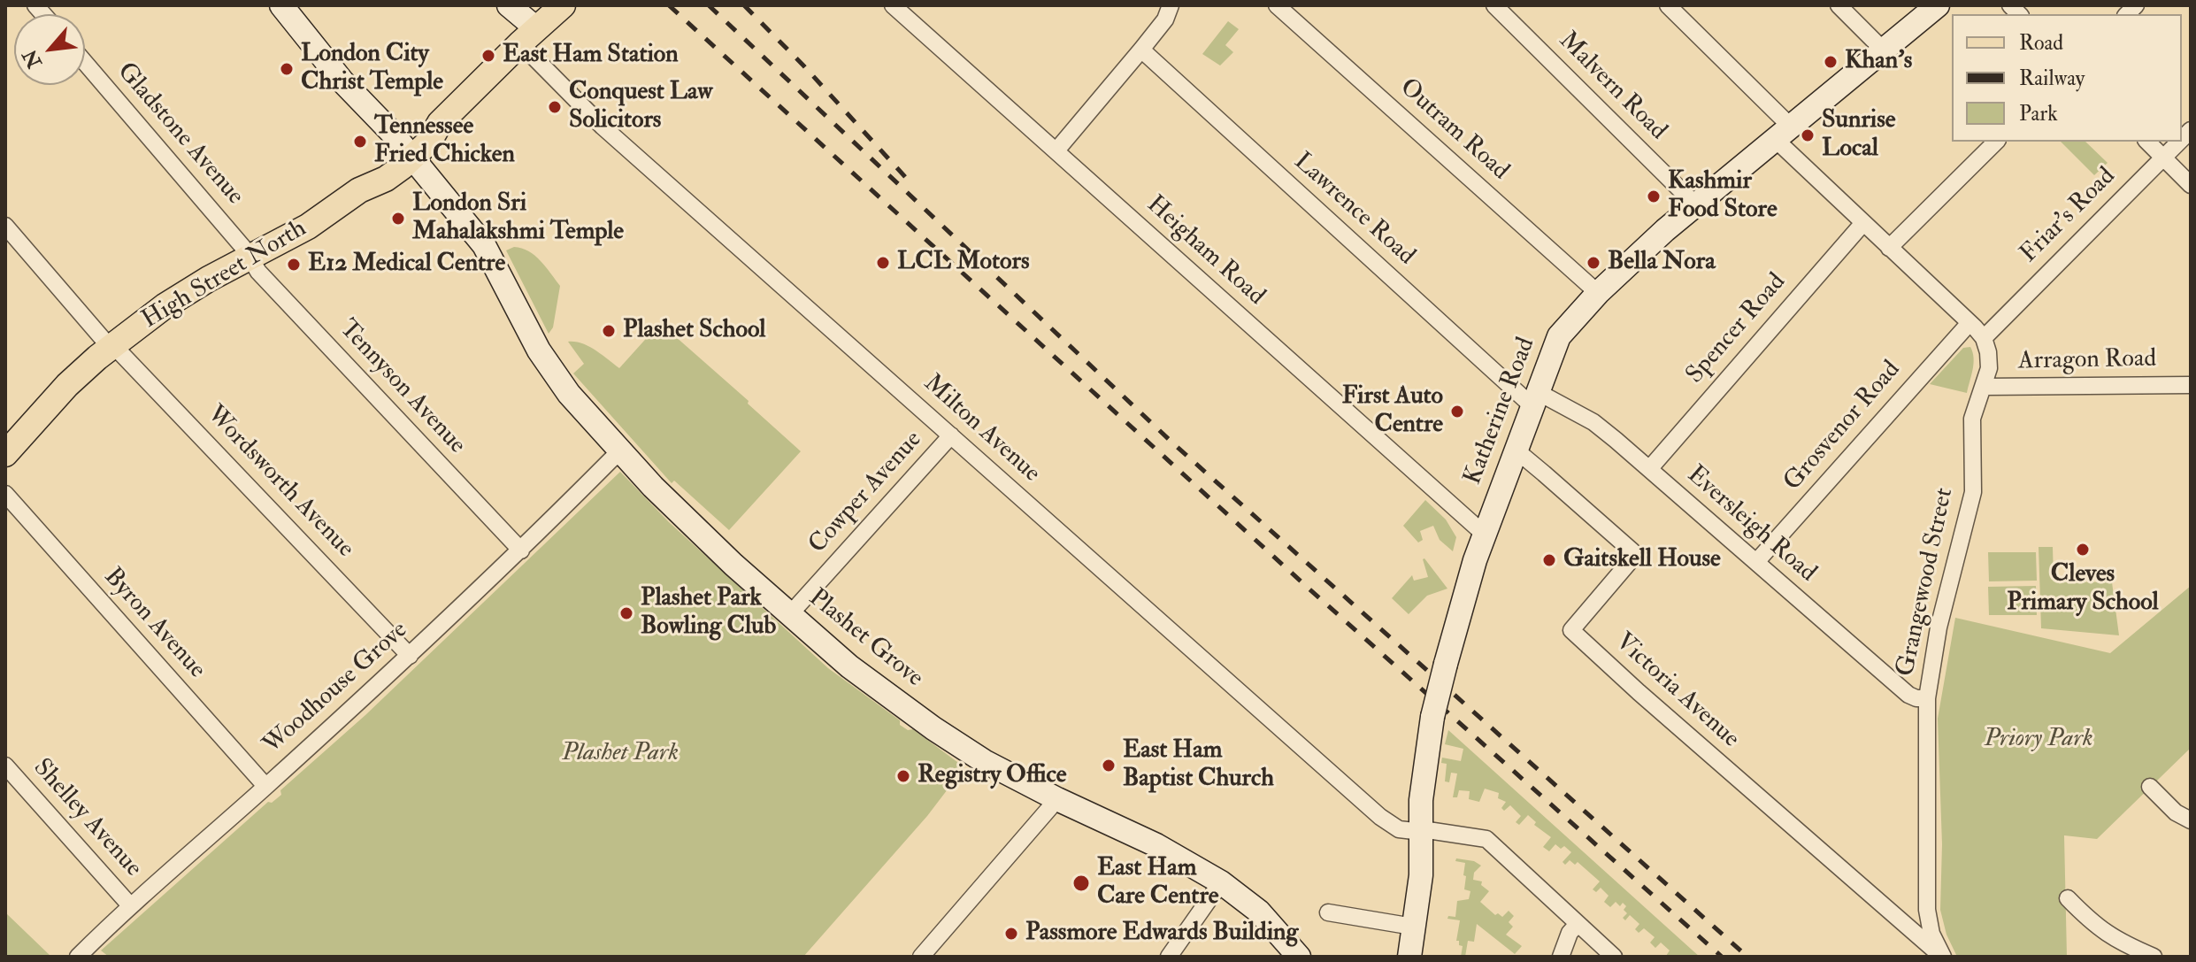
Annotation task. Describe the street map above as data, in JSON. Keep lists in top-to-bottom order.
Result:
{
  "streets": {
    "main road": ["High Street North", "Katherine Road", "Plashet Grove"],
    "street": [
      "Malvern Road",
      "Outram Road",
      "Gladstone Avenue",
      "Lawrence Road",
      "Friar's Road",
      "Heigham Road",
      "Spencer Road",
      "Arragon Road",
      "Tennyson Avenue",
      "Grosvenor Road",
      "Milton Avenue",
      "Wordsworth Avenue",
      "Cowper Avenue",
      "Eversleigh Road",
      "Grangewood Street",
      "Byron Avenue",
      "Woodhouse Grove",
      "Victoria Avenue",
      "Shelley Avenue"
    ]
  },
  "crossings": [
    ["Malvern Road", "Katherine Road"],
    ["Outram Road", "Katherine Road"],
    ["Gladstone Avenue", "High Street North"],
    ["Gladstone Avenue", "Tennyson Avenue"],
    ["Lawrence Road", "Katherine Road"],
    ["Lawrence Road", "Eversleigh Road"],
    ["Friar's Road", "Grangewood Street"],
    ["Heigham Road", "Katherine Road"],
    ["High Street North", "Tennyson Avenue"],
    ["High Street North", "Milton Avenue"],
    ["High Street North", "Wordsworth Avenue"],
    ["High Street North", "Plashet Grove"],
    ["Spencer Road", "Eversleigh Road"],
    ["Arragon Road", "Grangewood Street"],
    ["Tennyson Avenue", "Woodhouse Grove"],
    ["Katherine Road", "Milton Avenue"],
    ["Katherine Road", "Eversleigh Road"],
    ["Katherine Road", "Victoria Avenue"],
    ["Grosvenor Road", "Eversleigh Road"],
    ["Milton Avenue", "Cowper Avenue"],
    ["Wordsworth Avenue", "Woodhouse Grove"],
    ["Cowper Avenue", "Plashet Grove"],
    ["Eversleigh Road", "Grangewood Street"],
    ["Grangewood Street", "Victoria Avenue"],
    ["Byron Avenue", "Woodhouse Grove"],
    ["Plashet Grove", "Woodhouse Grove"],
    ["Woodhouse Grove", "Shelley Avenue"]
  ],
  "parks": ["Priory Park", "Plashet Park"],
  "places": [
    "East Ham Station",
    "Khan's",
    "London City Christ Temple",
    "Conquest Law Solicitors",
    "Sunrise Local",
    "Tennessee Fried Chicken",
    "Kashmir Food Store",
    "London Sri Mahalakshmi Temple",
    "LCL Motors",
    "Bella Nora",
    "E12 Medical Centre",
    "Plashet School",
    "First Auto Centre",
    "Cleves Primary School",
    "Gaitskell House",
    "Plashet Park Bowling Club",
    "East Ham Baptist Church",
    "Registry Office",
    "East Ham Care Centre",
    "Passmore Edwards Building"
  ],
  "legend": ["Road", "Railway", "Park"],
  "north": "bottom left"
}
